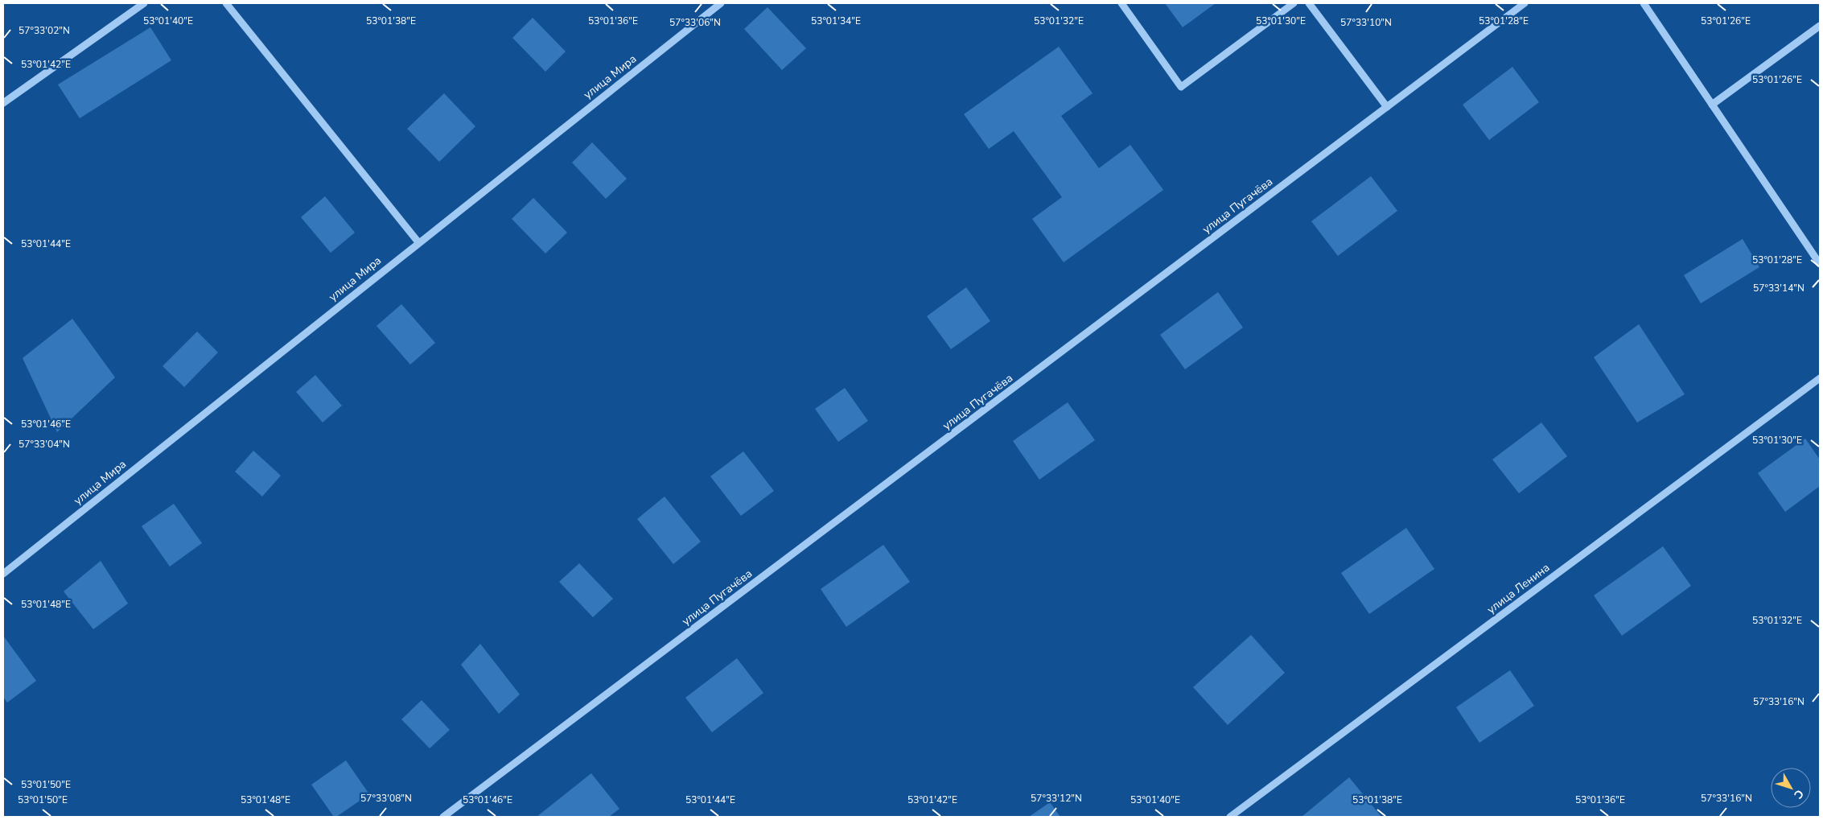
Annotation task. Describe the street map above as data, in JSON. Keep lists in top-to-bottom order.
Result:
{
  "streets": {
    "street": ["улица Мира", "улица Пугачёва", "улица Ленина"]
  },
  "north": "bottom right",
  "coordinates": [
    "53°01'40\"E",
    "53°01'26\"E",
    "53°01'38\"E",
    "53°01'36\"E",
    "53°01'34\"E",
    "53°01'32\"E",
    "53°01'30\"E",
    "53°01'28\"E",
    "57°33'06\"N",
    "57°33'10\"N",
    "57°33'02\"N",
    "53°01'42\"E",
    "53°01'44\"E",
    "57°33'14\"N",
    "53°01'46\"E",
    "57°33'04\"N",
    "53°01'48\"E",
    "57°33'16\"N",
    "53°01'50\"E",
    "57°33'08\"N",
    "57°33'12\"N"
  ]
}
